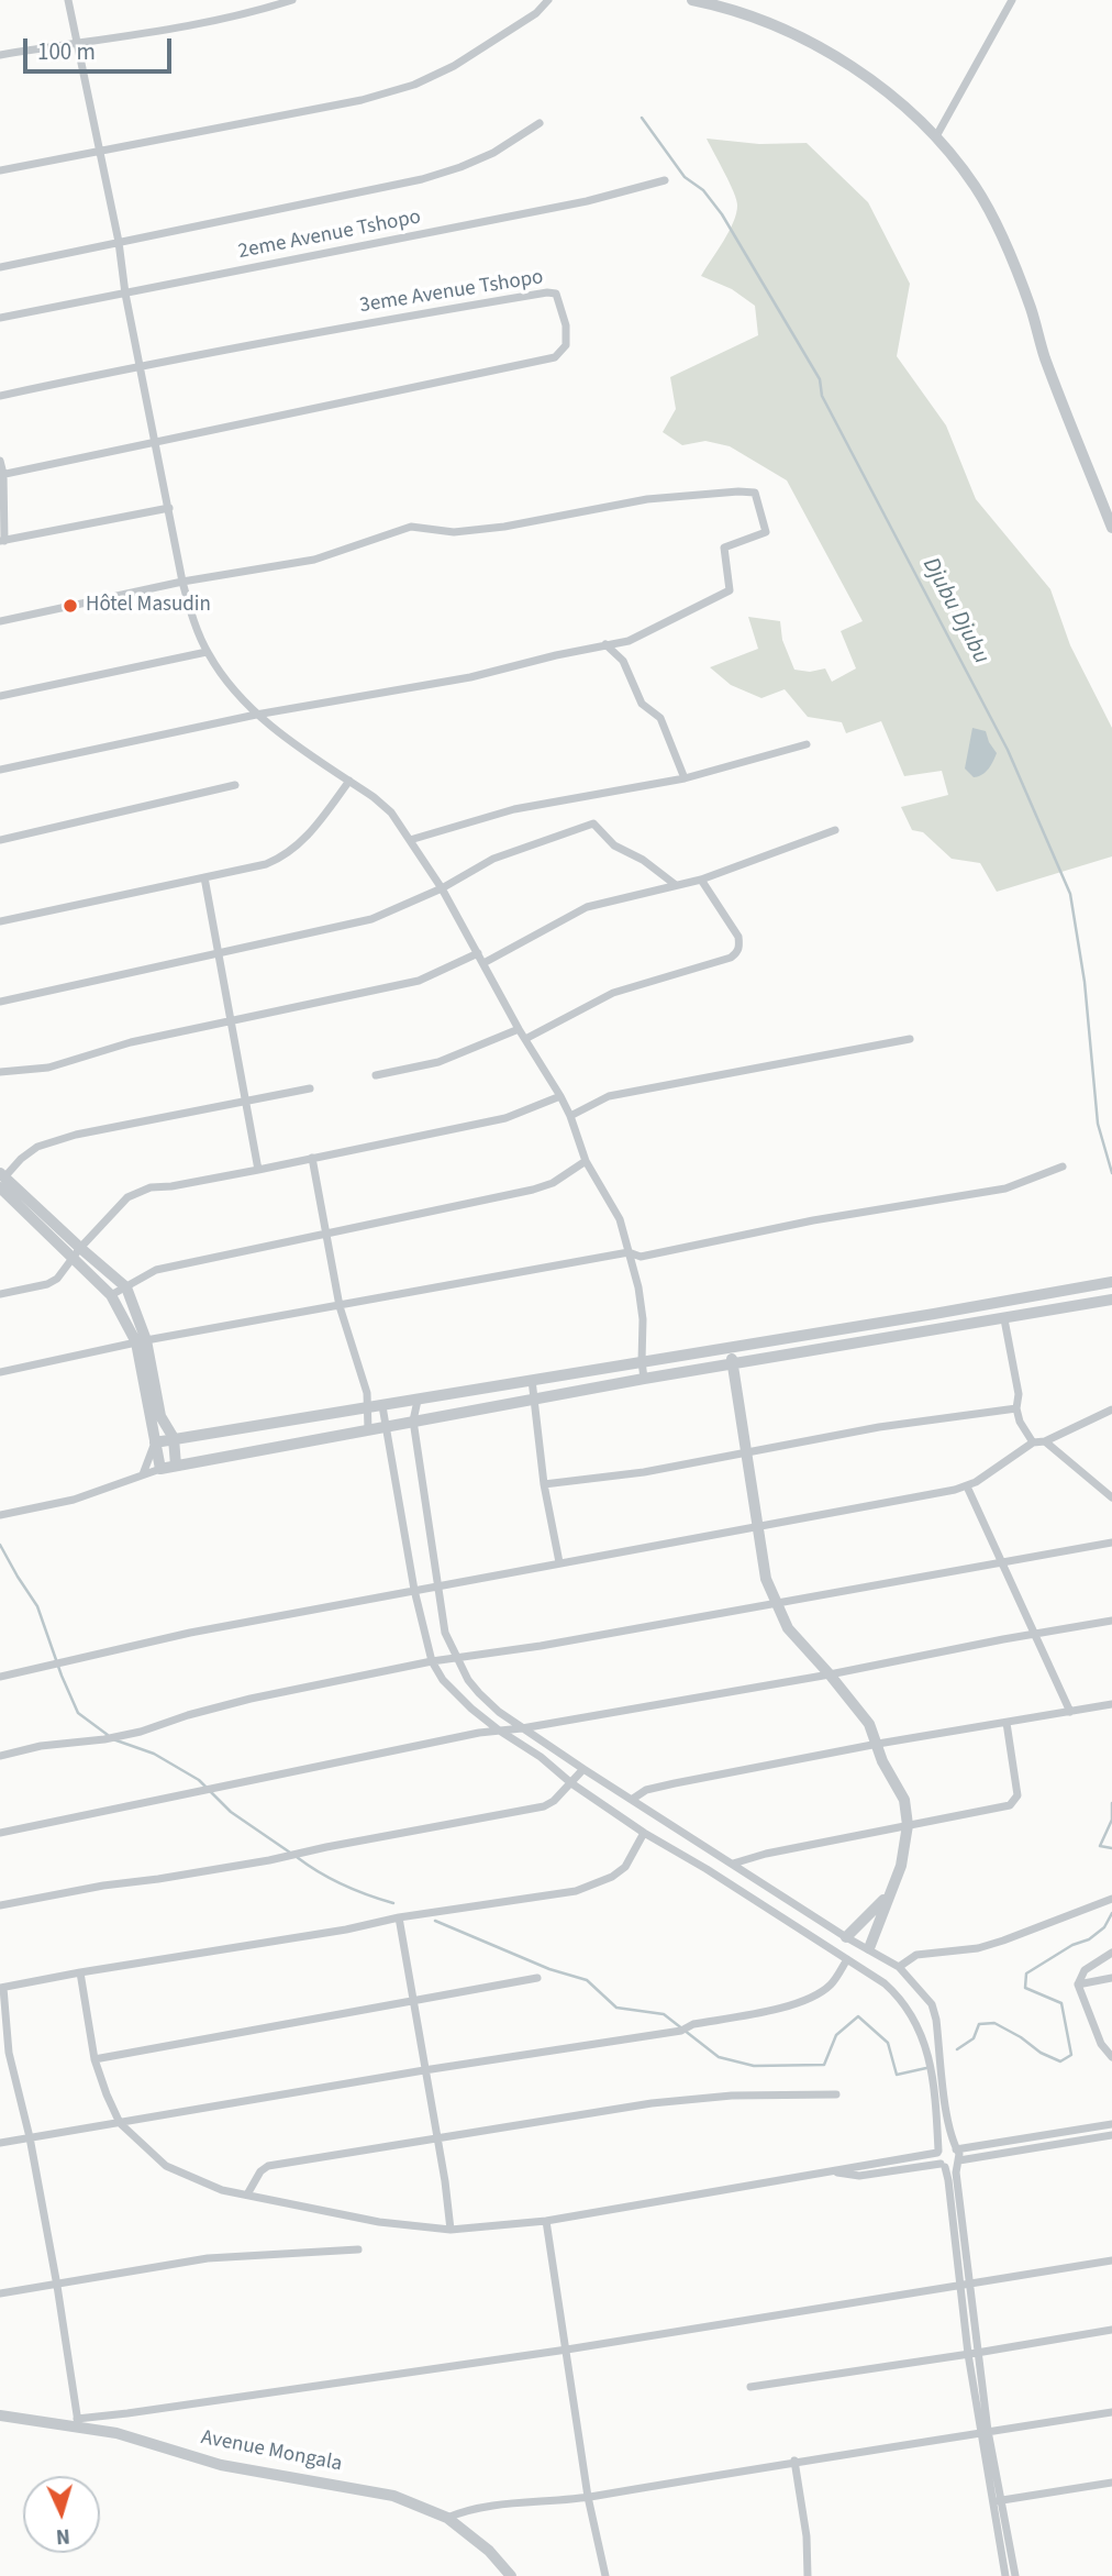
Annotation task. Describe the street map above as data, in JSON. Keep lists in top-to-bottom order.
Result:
{
  "streets": {
    "street": ["2eme Avenue Tshopo", "3eme Avenue Tshopo", "Avenue Mongala"]
  },
  "water": ["Djubu Djubu"],
  "places": ["Hôtel Masudin"],
  "scale_bar": "100 m",
  "north": "bottom"
}
